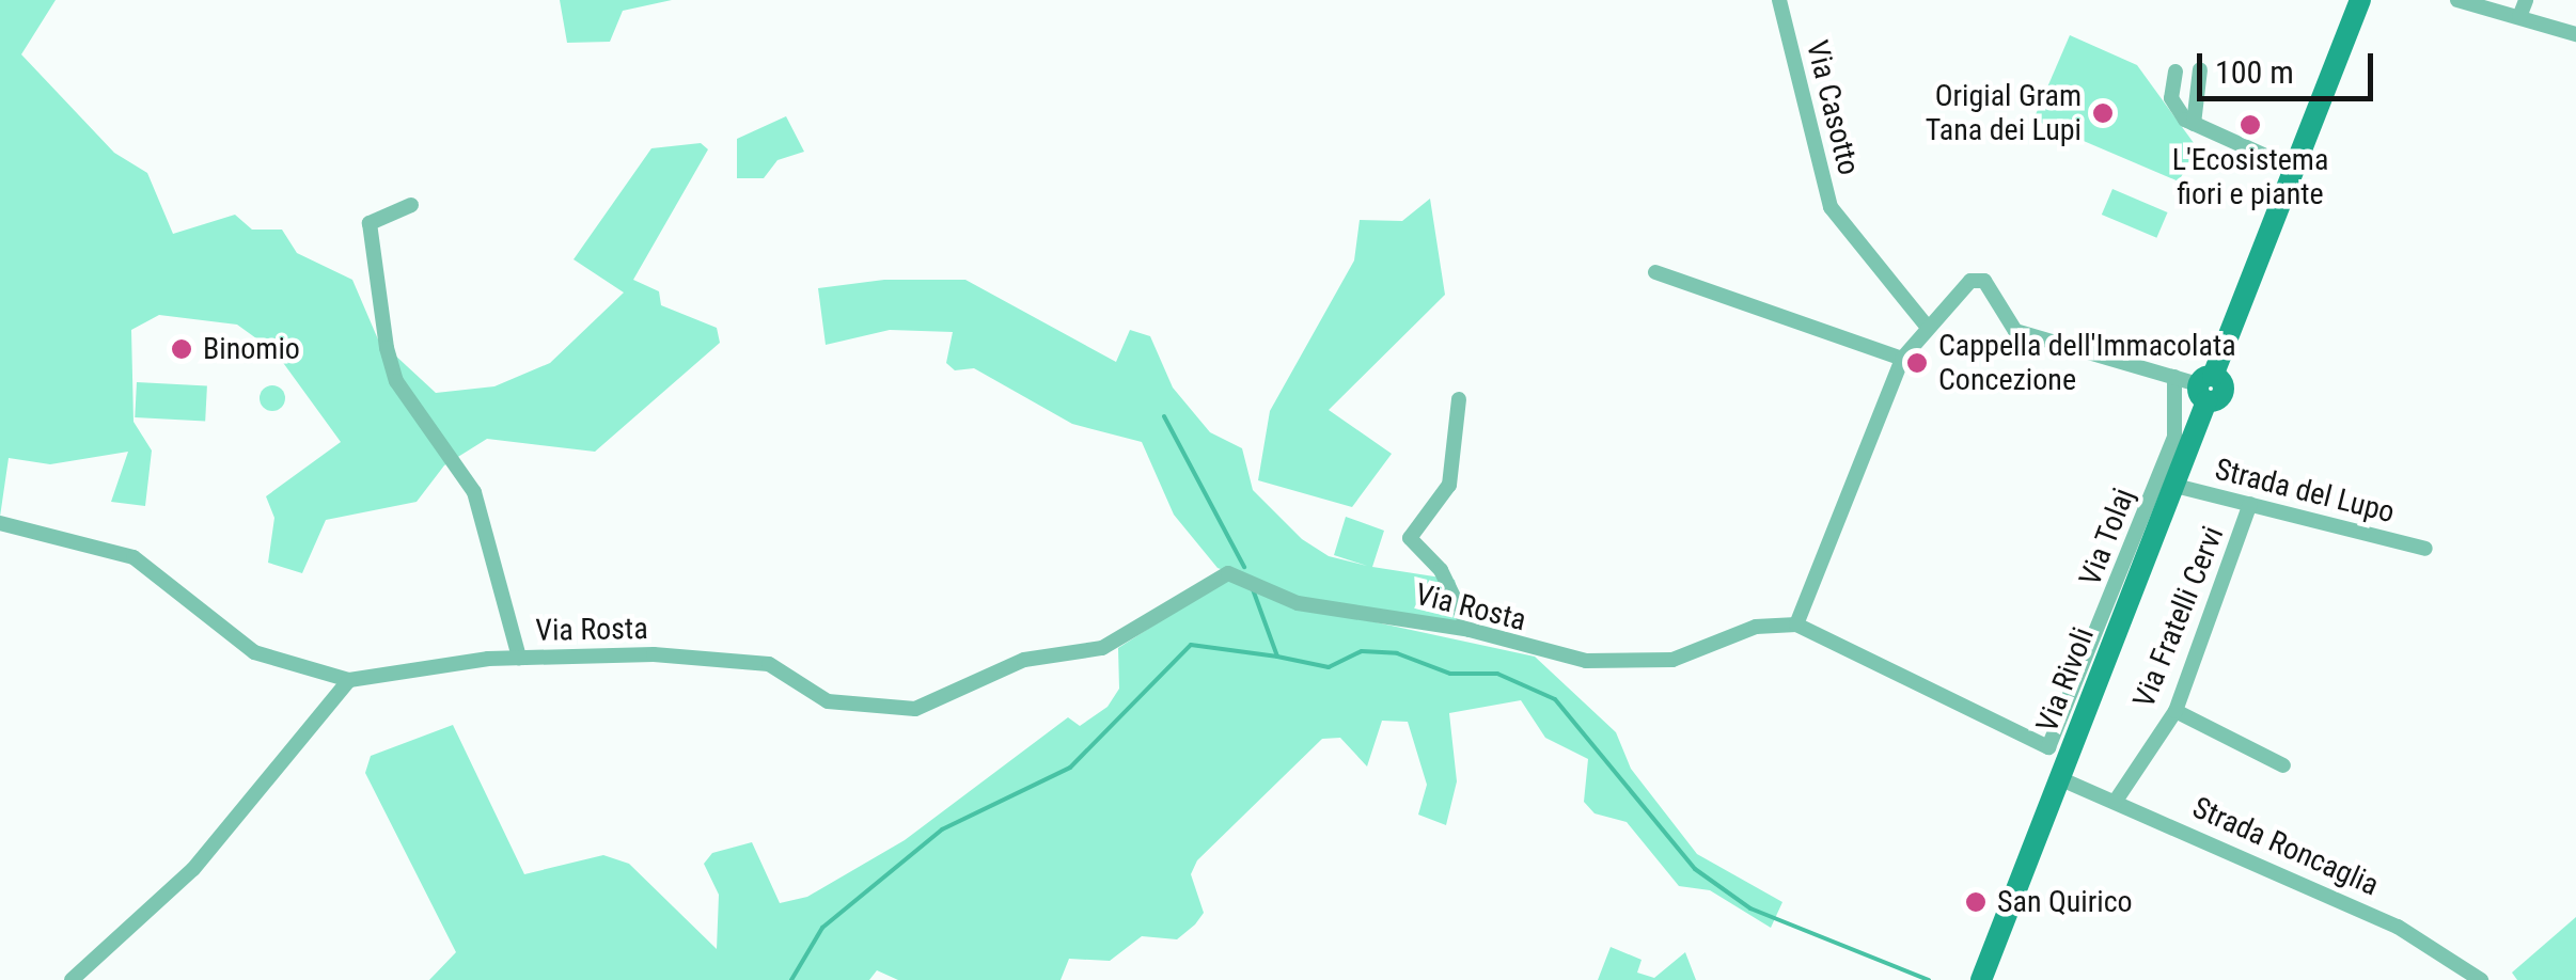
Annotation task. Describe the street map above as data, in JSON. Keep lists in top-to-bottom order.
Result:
{
  "streets": {
    "street": [
      "Via Casotto",
      "Strada del Lupo",
      "Via Tolaj",
      "Via Rosta",
      "Via Fratelli Cervi",
      "Via Rivoli",
      "Strada Roncaglia"
    ]
  },
  "crossings": [
    ["Strada del Lupo", "Via Fratelli Cervi"],
    ["Strada del Lupo", "Via Rivoli"],
    ["Via Tolaj", "Via Rosta"],
    ["Via Fratelli Cervi", "Strada Roncaglia"],
    ["Via Rivoli", "Strada Roncaglia"]
  ],
  "places": [
    "Origial Gram Tana dei Lupi",
    "L'Ecosistema fiori e piante",
    "Binomio",
    "Cappella dell'Immacolata Concezione",
    "San Quirico"
  ],
  "scale_bar": "100 m"
}
